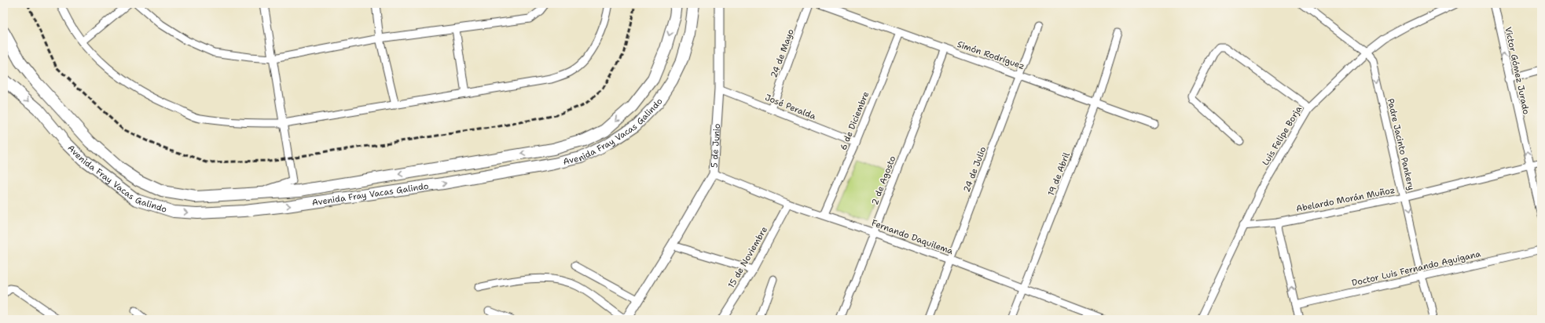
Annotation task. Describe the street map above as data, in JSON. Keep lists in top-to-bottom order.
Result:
{
  "streets": {
    "main road": ["Avenida Fray Vacas Galindo"],
    "street": [
      "24 de Mayo",
      "Simón Rodríguez",
      "Victor Gómez Jurado",
      "José Peralda",
      "6 de Diciembre",
      "Luis Felipe Borja",
      "Padre Jacinto Pankery",
      "5 de Junio",
      "24 de Julio",
      "19 de Abril",
      "2 de Agosto",
      "Abelardo Morán Muñoz",
      "Fernando Daquilema",
      "15 de Noviembre",
      "Doctor Luis Fernando Aguigana"
    ]
  },
  "crossings": [
    ["24 de Mayo", "José Peralda"],
    ["Simón Rodríguez", "6 de Diciembre"],
    ["Simón Rodríguez", "24 de Julio"],
    ["Simón Rodríguez", "19 de Abril"],
    ["Simón Rodríguez", "2 de Agosto"],
    ["Victor Gómez Jurado", "Abelardo Morán Muñoz"],
    ["José Peralda", "6 de Diciembre"],
    ["José Peralda", "5 de Junio"],
    ["6 de Diciembre", "Fernando Daquilema"],
    ["Luis Felipe Borja", "Padre Jacinto Pankery"],
    ["Luis Felipe Borja", "Abelardo Morán Muñoz"],
    ["Padre Jacinto Pankery", "Abelardo Morán Muñoz"],
    ["Padre Jacinto Pankery", "Doctor Luis Fernando Aguigana"],
    ["5 de Junio", "Fernando Daquilema"],
    ["24 de Julio", "Fernando Daquilema"],
    ["19 de Abril", "Fernando Daquilema"],
    ["2 de Agosto", "Fernando Daquilema"],
    ["Fernando Daquilema", "15 de Noviembre"]
  ],
  "one_way": ["Victor Gómez Jurado", "Padre Jacinto Pankery"]
}
